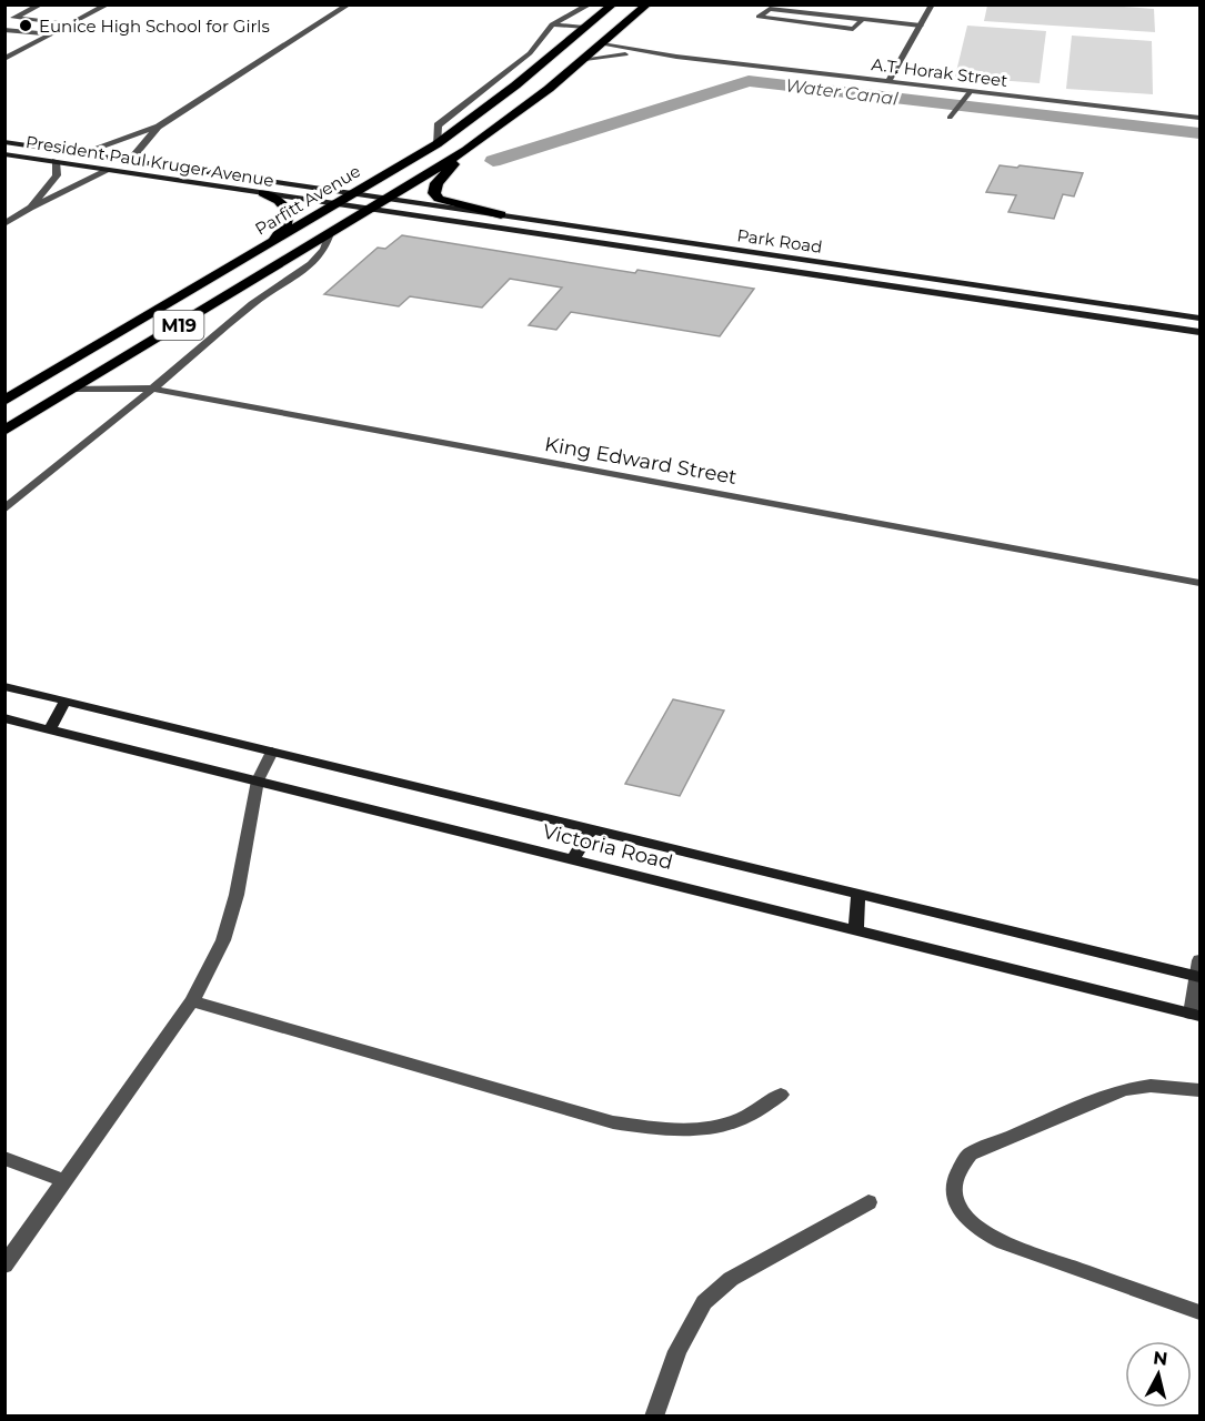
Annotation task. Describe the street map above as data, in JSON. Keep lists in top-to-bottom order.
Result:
{
  "streets": {
    "highway": ["Parfitt Avenue", "M19"],
    "street": [
      "A.T. Horak Street",
      "President Paul Kruger Avenue",
      "Park Road",
      "King Edward Street",
      "Victoria Road"
    ]
  },
  "crossings": [
    ["A.T. Horak Street", "Parfitt Avenue"],
    ["President Paul Kruger Avenue", "Parfitt Avenue"],
    ["President Paul Kruger Avenue", "Park Road"],
    ["Parfitt Avenue", "Park Road"],
    ["Parfitt Avenue", "King Edward Street"]
  ],
  "water": ["Water Canal"],
  "places": ["Eunice High School for Girls"],
  "north": "top"
}
